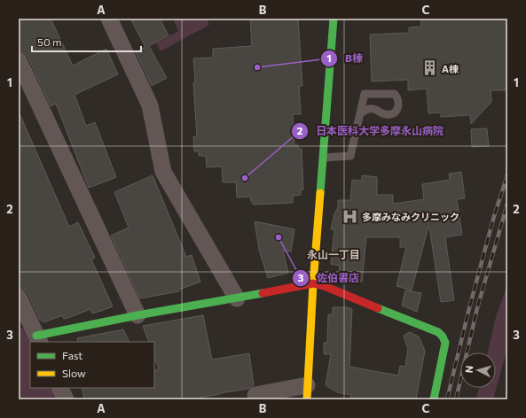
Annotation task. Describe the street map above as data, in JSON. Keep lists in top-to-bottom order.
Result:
{
  "districts": ["永山一丁目"],
  "places": {
    "other": ["B棟", "日本医科大学多摩永山病院", "佐伯書店"],
    "building": ["A棟"],
    "hospital": ["多摩みなみクリニック"]
  },
  "legend": ["Fast", "Slow"],
  "scale_bar": "50 m",
  "north": "left",
  "grid": {
    "columns": ["A", "B", "C"],
    "rows": ["1", "2", "3"]
  }
}
